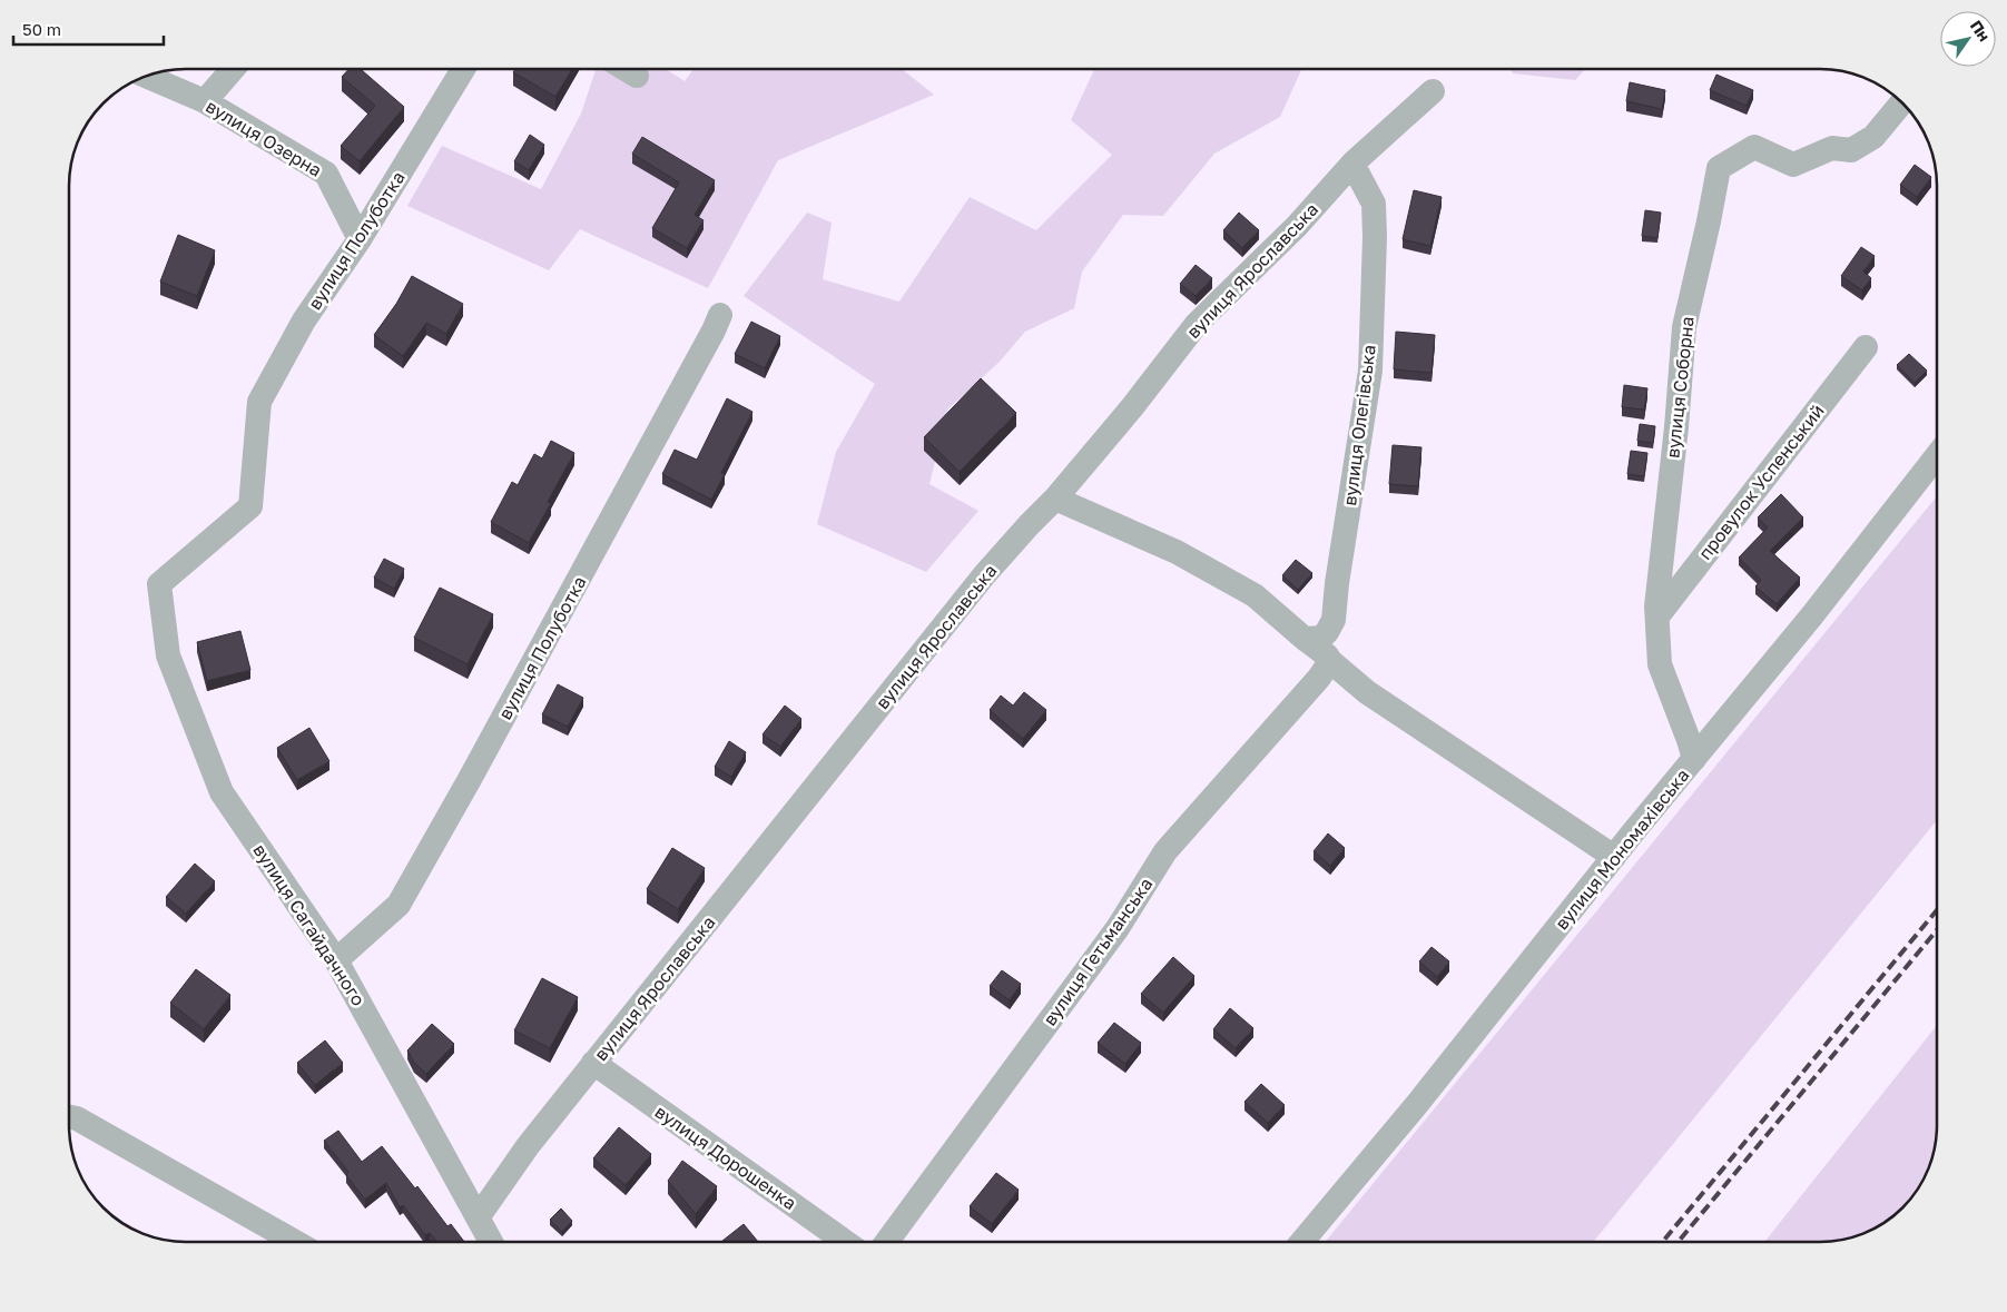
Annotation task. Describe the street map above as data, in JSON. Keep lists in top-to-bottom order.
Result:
{
  "streets": {
    "street": [
      "вулиця Озерна",
      "вулиця Полуботка",
      "вулиця Ярославська",
      "вулиця Соборна",
      "вулиця Олегівська",
      "провулок Успенський",
      "вулиця Мономахівська",
      "вулиця Сагайдачного",
      "вулиця Гетьманська",
      "вулиця Дорошенка"
    ]
  },
  "crossings": [
    ["вулиця Озерна", "вулиця Полуботка"],
    ["вулиця Полуботка", "вулиця Сагайдачного"],
    ["вулиця Ярославська", "вулиця Олегівська"],
    ["вулиця Ярославська", "вулиця Сагайдачного"],
    ["вулиця Ярославська", "вулиця Дорошенка"],
    ["вулиця Соборна", "провулок Успенський"],
    ["вулиця Соборна", "вулиця Мономахівська"]
  ],
  "scale_bar": "50 m",
  "north": "top right"
}
